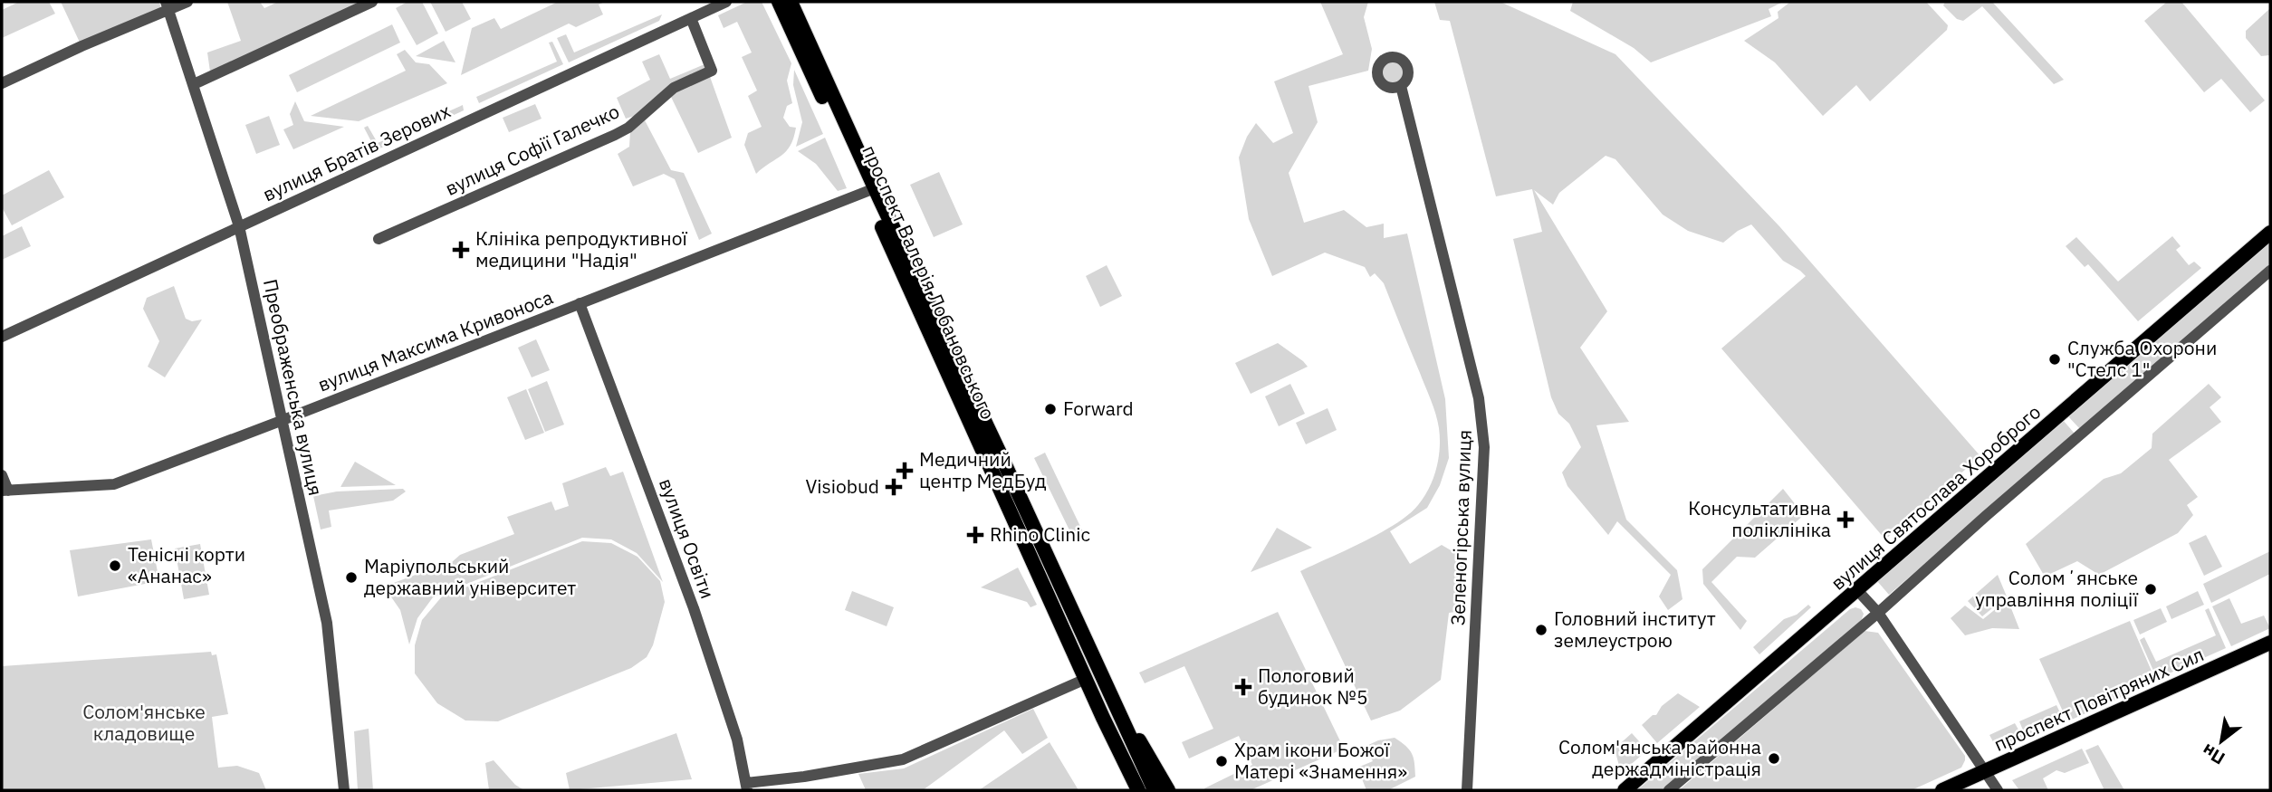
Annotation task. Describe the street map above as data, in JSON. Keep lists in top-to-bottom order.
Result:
{
  "streets": {
    "main road": ["проспект Валерія Лобановського", "вулиця Святослава Хороброго", "проспект Повітряних Сил"],
    "street": [
      "вулиця Софії Галечко",
      "вулиця Братів Зерових",
      "вулиця Максима Кривоноса",
      "Преображенська вулиця",
      "Зеленогірська вулиця",
      "вулиця Освіти"
    ]
  },
  "crossings": [
    ["вулиця Софії Галечко", "вулиця Братів Зерових"],
    ["вулиця Братів Зерових", "Преображенська вулиця"],
    ["проспект Валерія Лобановського", "вулиця Максима Кривоноса"],
    ["вулиця Максима Кривоноса", "Преображенська вулиця"],
    ["вулиця Максима Кривоноса", "вулиця Освіти"]
  ],
  "parks": ["Солом'янське кладовище"],
  "places": {
    "health": [
      "Клініка репродуктивної медицини \"Надія\"",
      "Медичний центр МедБуд",
      "Visiobud",
      "Консультативна поліклініка",
      "Rhino Clinic",
      "Пологовий будинок №5"
    ],
    "other": [
      "Служба Охорони \"Стелс 1\"",
      "Forward",
      "Тенісні корти «Ананас»",
      "Маріупольський державний університет",
      "Соломʼянське управління поліції",
      "Головний інститут землеустрою",
      "Солом'янська районна держадміністрація",
      "Храм ікони Божої Матері «Знамення»"
    ]
  },
  "north": "bottom left"
}
